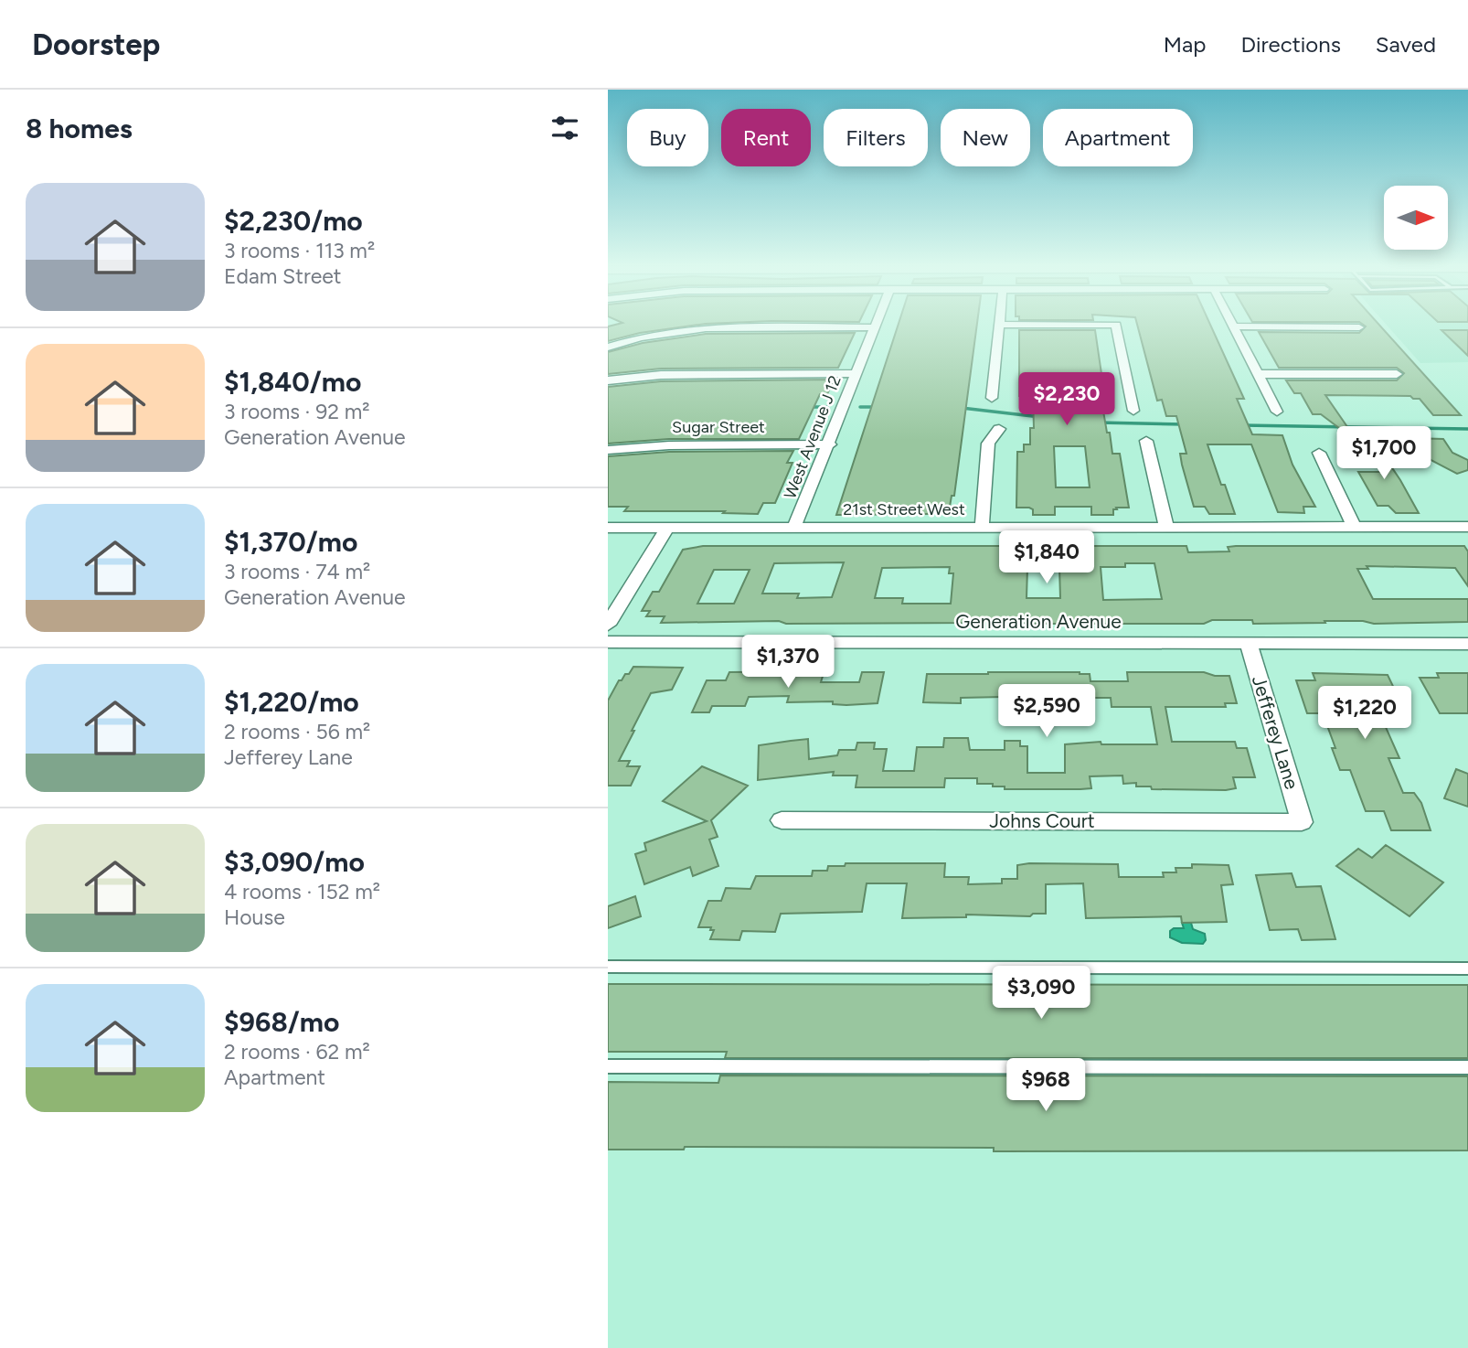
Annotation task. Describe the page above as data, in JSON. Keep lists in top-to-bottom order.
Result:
{
  "streets": {
    "street": [
      "Sugar Street",
      "West Avenue J 12",
      "21st Street West",
      "Generation Avenue",
      "Jefferey Lane",
      "Johns Court"
    ]
  },
  "crossings": [
    ["Sugar Street", "West Avenue J 12"],
    ["West Avenue J 12", "21st Street West"],
    ["Generation Avenue", "Jefferey Lane"],
    ["Jefferey Lane", "Johns Court"]
  ],
  "north": "right",
  "page": {
    "header": "Doorstep",
    "nav": ["Map", "Directions", "Saved"],
    "heading": "8 homes",
    "chip": [
      "Buy",
      "Rent",
      "Filters",
      "New",
      "Apartment"
    ],
    "list": [
      {
        "name": "$2,230/mo",
        "note": "3 rooms · 113 m² · Edam Street"
      },
      {
        "name": "$1,840/mo",
        "note": "3 rooms · 92 m² · Generation Avenue"
      },
      {
        "name": "$1,370/mo",
        "note": "3 rooms · 74 m² · Generation Avenue"
      },
      {
        "name": "$1,220/mo",
        "note": "2 rooms · 56 m² · Jefferey Lane"
      },
      {
        "name": "$3,090/mo",
        "note": "4 rooms · 152 m² · House"
      },
      {
        "name": "$968/mo",
        "note": "2 rooms · 62 m² · Apartment"
      }
    ],
    "price": [
      "$2,230",
      "$1,700",
      "$1,840",
      "$1,370",
      "$2,590",
      "$1,220",
      "$3,090",
      "$968"
    ]
  }
}
